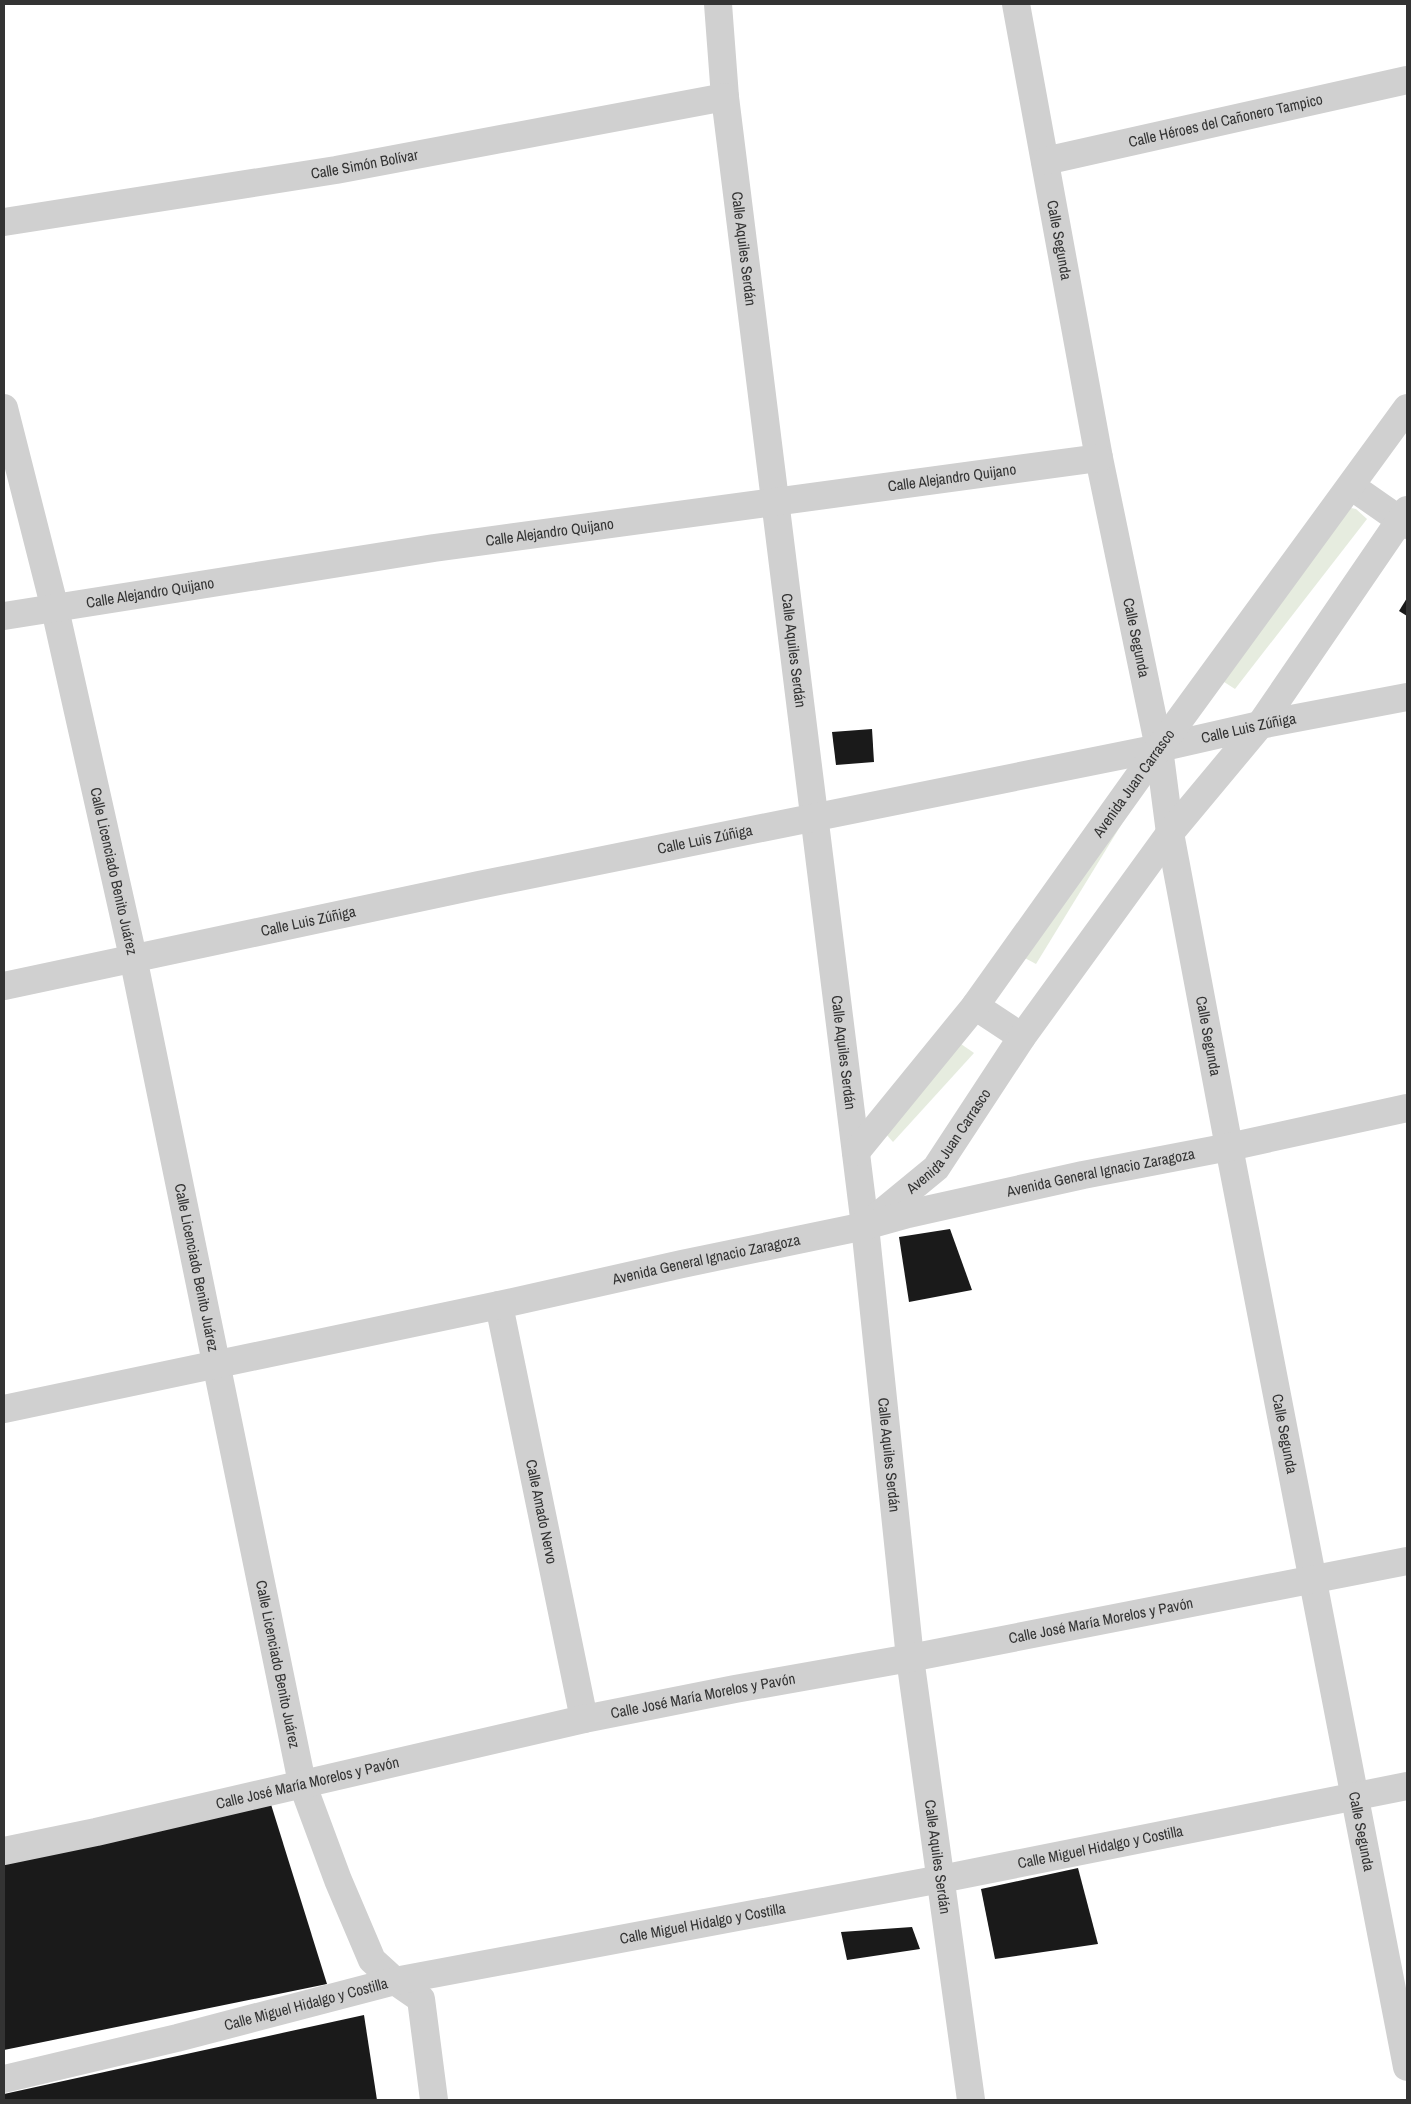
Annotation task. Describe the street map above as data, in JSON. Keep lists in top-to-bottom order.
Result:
{
  "streets": {
    "street": [
      "Calle Héroes del Cañonero Tampico",
      "Calle Simón Bolívar",
      "Calle Segunda",
      "Calle Aquiles Serdán",
      "Calle Alejandro Quijano",
      "Calle Luis Zúñiga",
      "Avenida Juan Carrasco",
      "Calle Licenciado Benito Juárez",
      "Avenida General Ignacio Zaragoza",
      "Calle Amado Nervo",
      "Calle José María Morelos y Pavón",
      "Calle Miguel Hidalgo y Costilla"
    ]
  },
  "crossings": [
    ["Calle Héroes del Cañonero Tampico", "Calle Segunda"],
    ["Calle Simón Bolívar", "Calle Aquiles Serdán"],
    ["Calle Segunda", "Calle Alejandro Quijano"],
    ["Calle Segunda", "Calle Luis Zúñiga"],
    ["Calle Segunda", "Avenida Juan Carrasco"],
    ["Calle Segunda", "Avenida General Ignacio Zaragoza"],
    ["Calle Segunda", "Calle José María Morelos y Pavón"],
    ["Calle Segunda", "Calle Miguel Hidalgo y Costilla"],
    ["Calle Aquiles Serdán", "Calle Alejandro Quijano"],
    ["Calle Aquiles Serdán", "Calle Luis Zúñiga"],
    ["Calle Aquiles Serdán", "Avenida Juan Carrasco"],
    ["Calle Aquiles Serdán", "Avenida General Ignacio Zaragoza"],
    ["Calle Aquiles Serdán", "Calle José María Morelos y Pavón"],
    ["Calle Aquiles Serdán", "Calle Miguel Hidalgo y Costilla"],
    ["Calle Alejandro Quijano", "Calle Licenciado Benito Juárez"],
    ["Calle Luis Zúñiga", "Avenida Juan Carrasco"],
    ["Calle Luis Zúñiga", "Calle Licenciado Benito Juárez"],
    ["Avenida Juan Carrasco", "Avenida General Ignacio Zaragoza"],
    ["Calle Licenciado Benito Juárez", "Avenida General Ignacio Zaragoza"],
    ["Calle Licenciado Benito Juárez", "Calle José María Morelos y Pavón"],
    ["Calle Licenciado Benito Juárez", "Calle Miguel Hidalgo y Costilla"],
    ["Avenida General Ignacio Zaragoza", "Calle Amado Nervo"],
    ["Calle Amado Nervo", "Calle José María Morelos y Pavón"]
  ]
}
